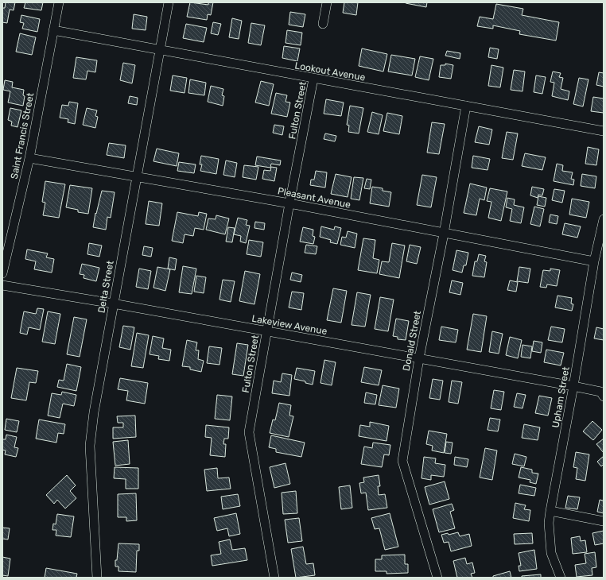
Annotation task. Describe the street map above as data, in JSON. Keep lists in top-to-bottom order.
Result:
{
  "streets": {
    "street": [
      "Lookout Avenue",
      "Fulton Street",
      "Saint Francis Street",
      "Pleasant Avenue",
      "Delta Street",
      "Lakeview Avenue",
      "Donald Street",
      "Upham Street"
    ]
  },
  "crossings": [
    ["Lookout Avenue", "Fulton Street"],
    ["Lookout Avenue", "Saint Francis Street"],
    ["Lookout Avenue", "Delta Street"],
    ["Lookout Avenue", "Donald Street"],
    ["Fulton Street", "Pleasant Avenue"],
    ["Fulton Street", "Lakeview Avenue"],
    ["Saint Francis Street", "Pleasant Avenue"],
    ["Pleasant Avenue", "Delta Street"],
    ["Pleasant Avenue", "Donald Street"],
    ["Pleasant Avenue", "Upham Street"],
    ["Delta Street", "Lakeview Avenue"],
    ["Lakeview Avenue", "Donald Street"],
    ["Lakeview Avenue", "Upham Street"]
  ]
}
